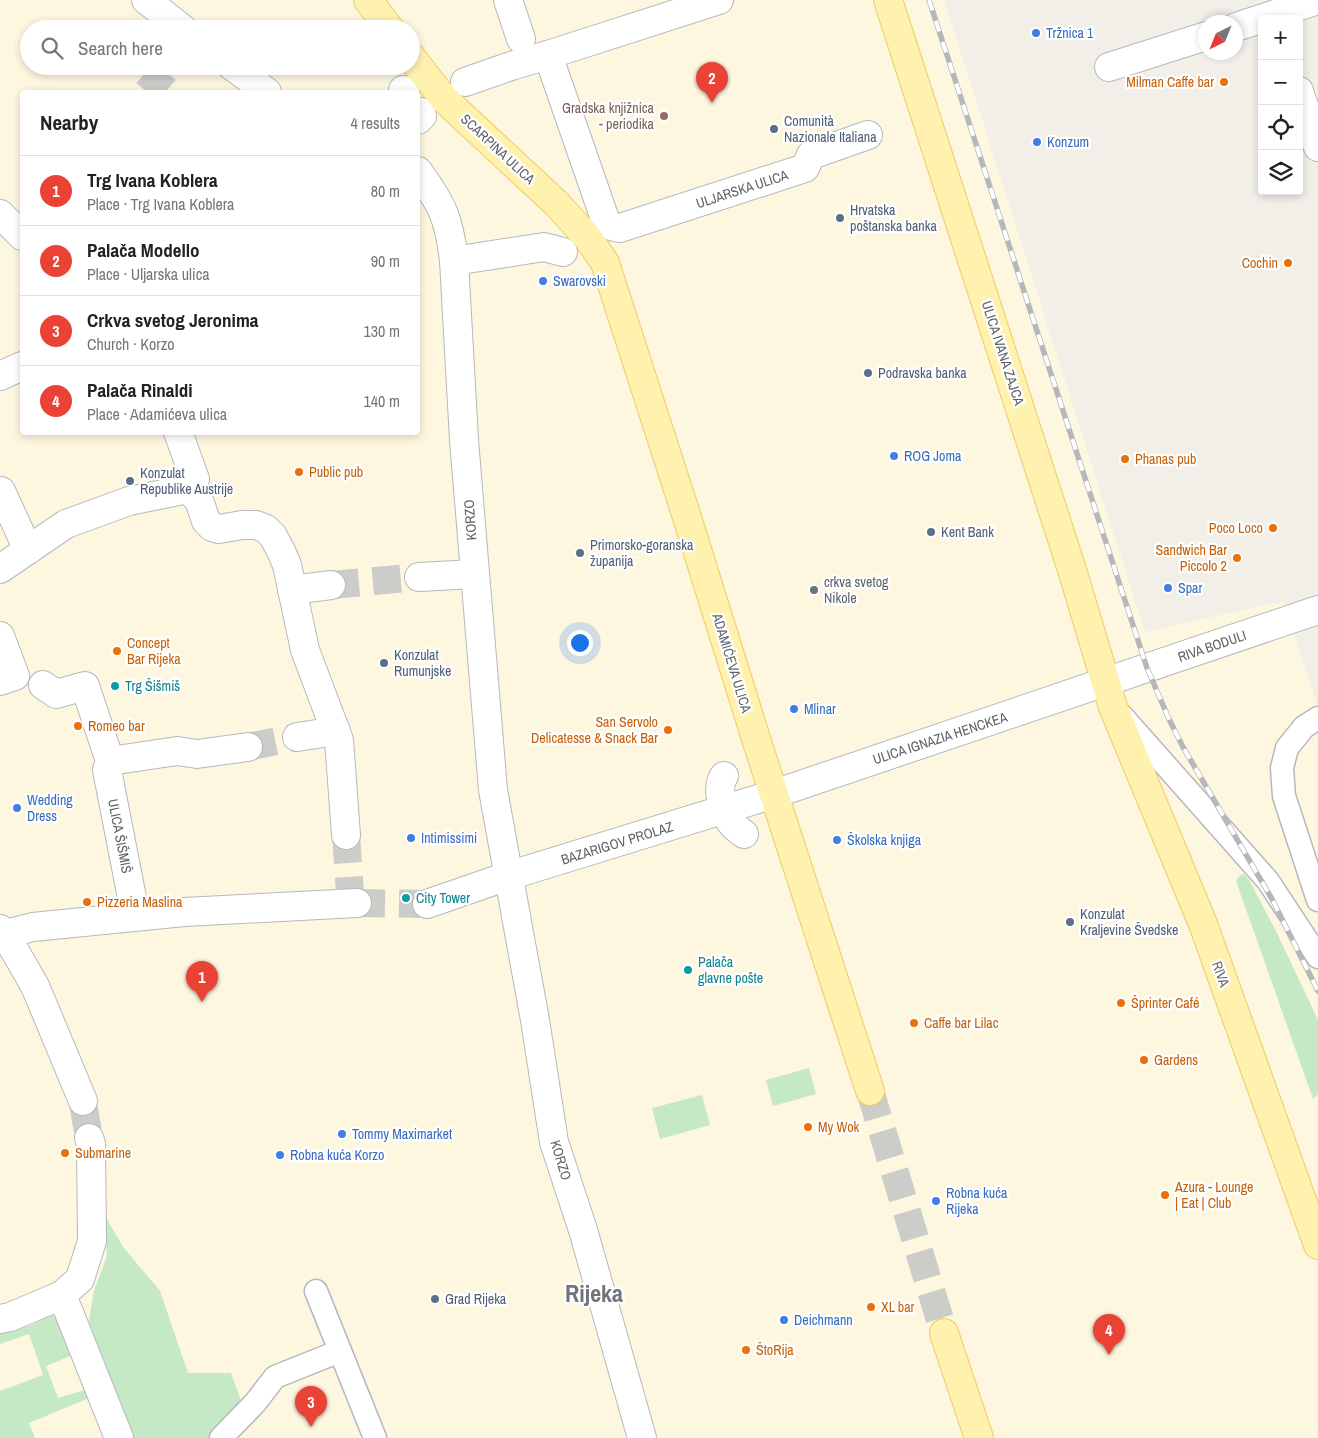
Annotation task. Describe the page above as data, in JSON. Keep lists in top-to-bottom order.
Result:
{
  "streets": {
    "main road": [
      "SCARPINA ULICA",
      "ULICA IVANA ZAJCA",
      "ADAMIĆEVA ULICA",
      "RIVA"
    ],
    "street": [
      "ULJARSKA ULICA",
      "KORZO",
      "RIVA BODULI",
      "ULICA IGNAZIA HENCKEA",
      "ULICA ŠIŠMIŠ",
      "BAZARIGOV PROLAZ"
    ]
  },
  "crossings": [
    ["SCARPINA ULICA", "ULJARSKA ULICA"],
    ["SCARPINA ULICA", "ADAMIĆEVA ULICA"],
    ["ULJARSKA ULICA", "ADAMIĆEVA ULICA"],
    ["ULICA IVANA ZAJCA", "RIVA BODULI"],
    ["ULICA IVANA ZAJCA", "ULICA IGNAZIA HENCKEA"],
    ["ULICA IVANA ZAJCA", "RIVA"],
    ["KORZO", "BAZARIGOV PROLAZ"],
    ["RIVA BODULI", "ULICA IGNAZIA HENCKEA"],
    ["RIVA BODULI", "RIVA"],
    ["ADAMIĆEVA ULICA", "ULICA IGNAZIA HENCKEA"],
    ["ADAMIĆEVA ULICA", "BAZARIGOV PROLAZ"],
    ["ULICA IGNAZIA HENCKEA", "BAZARIGOV PROLAZ"],
    ["ULICA IGNAZIA HENCKEA", "RIVA"]
  ],
  "districts": ["Rijeka"],
  "places": [
    "Tržnica 1",
    "Milman Caffe bar",
    "Gradska knjižnica - periodika",
    "Comunità Nazionale Italiana",
    "Konzum",
    "Hrvatska poštanska banka",
    "Cochin",
    "Swarovski",
    "Podravska banka",
    "ROG Joma",
    "Phanas pub",
    "Public pub",
    "Konzulat Republike Austrije",
    "Poco Loco",
    "Kent Bank",
    "Primorsko-goranska županija",
    "Sandwich Bar Piccolo 2",
    "Spar",
    "crkva svetog Nikole",
    "Concept Bar Rijeka",
    "Konzulat Rumunjske",
    "Trg Šišmiš",
    "Mlinar",
    "Romeo bar",
    "San Servolo Delicatesse & Snack Bar",
    "Wedding Dress",
    "Intimissimi",
    "Školska knjiga",
    "City Tower",
    "Pizzeria Maslina",
    "Konzulat Kraljevine Švedske",
    "Palača glavne pošte",
    "Šprinter Café",
    "Caffe bar Lilac",
    "Gardens",
    "My Wok",
    "Tommy Maximarket",
    "Submarine",
    "Robna kuća Korzo",
    "Azura - Lounge | Eat | Club",
    "Robna kuća Rijeka",
    "Grad Rijeka",
    "XL bar",
    "Deichmann",
    "ŠtoRija"
  ],
  "north": "bottom left",
  "page": {
    "map_buttons": ["+", "−"],
    "search": "Search here",
    "pins": [
      "2",
      "1",
      "4",
      "3"
    ],
    "heading": ["Nearby", "4 results"],
    "list": [
      {
        "mark": "1",
        "name": "Trg Ivana Koblera",
        "note": "Place · Trg Ivana Koblera",
        "value": "80 m"
      },
      {
        "mark": "2",
        "name": "Palača Modello",
        "note": "Place · Uljarska ulica",
        "value": "90 m"
      },
      {
        "mark": "3",
        "name": "Crkva svetog Jeronima",
        "note": "Church · Korzo",
        "value": "130 m"
      },
      {
        "mark": "4",
        "name": "Palača Rinaldi",
        "note": "Place · Adamićeva ulica",
        "value": "140 m"
      }
    ]
  }
}
